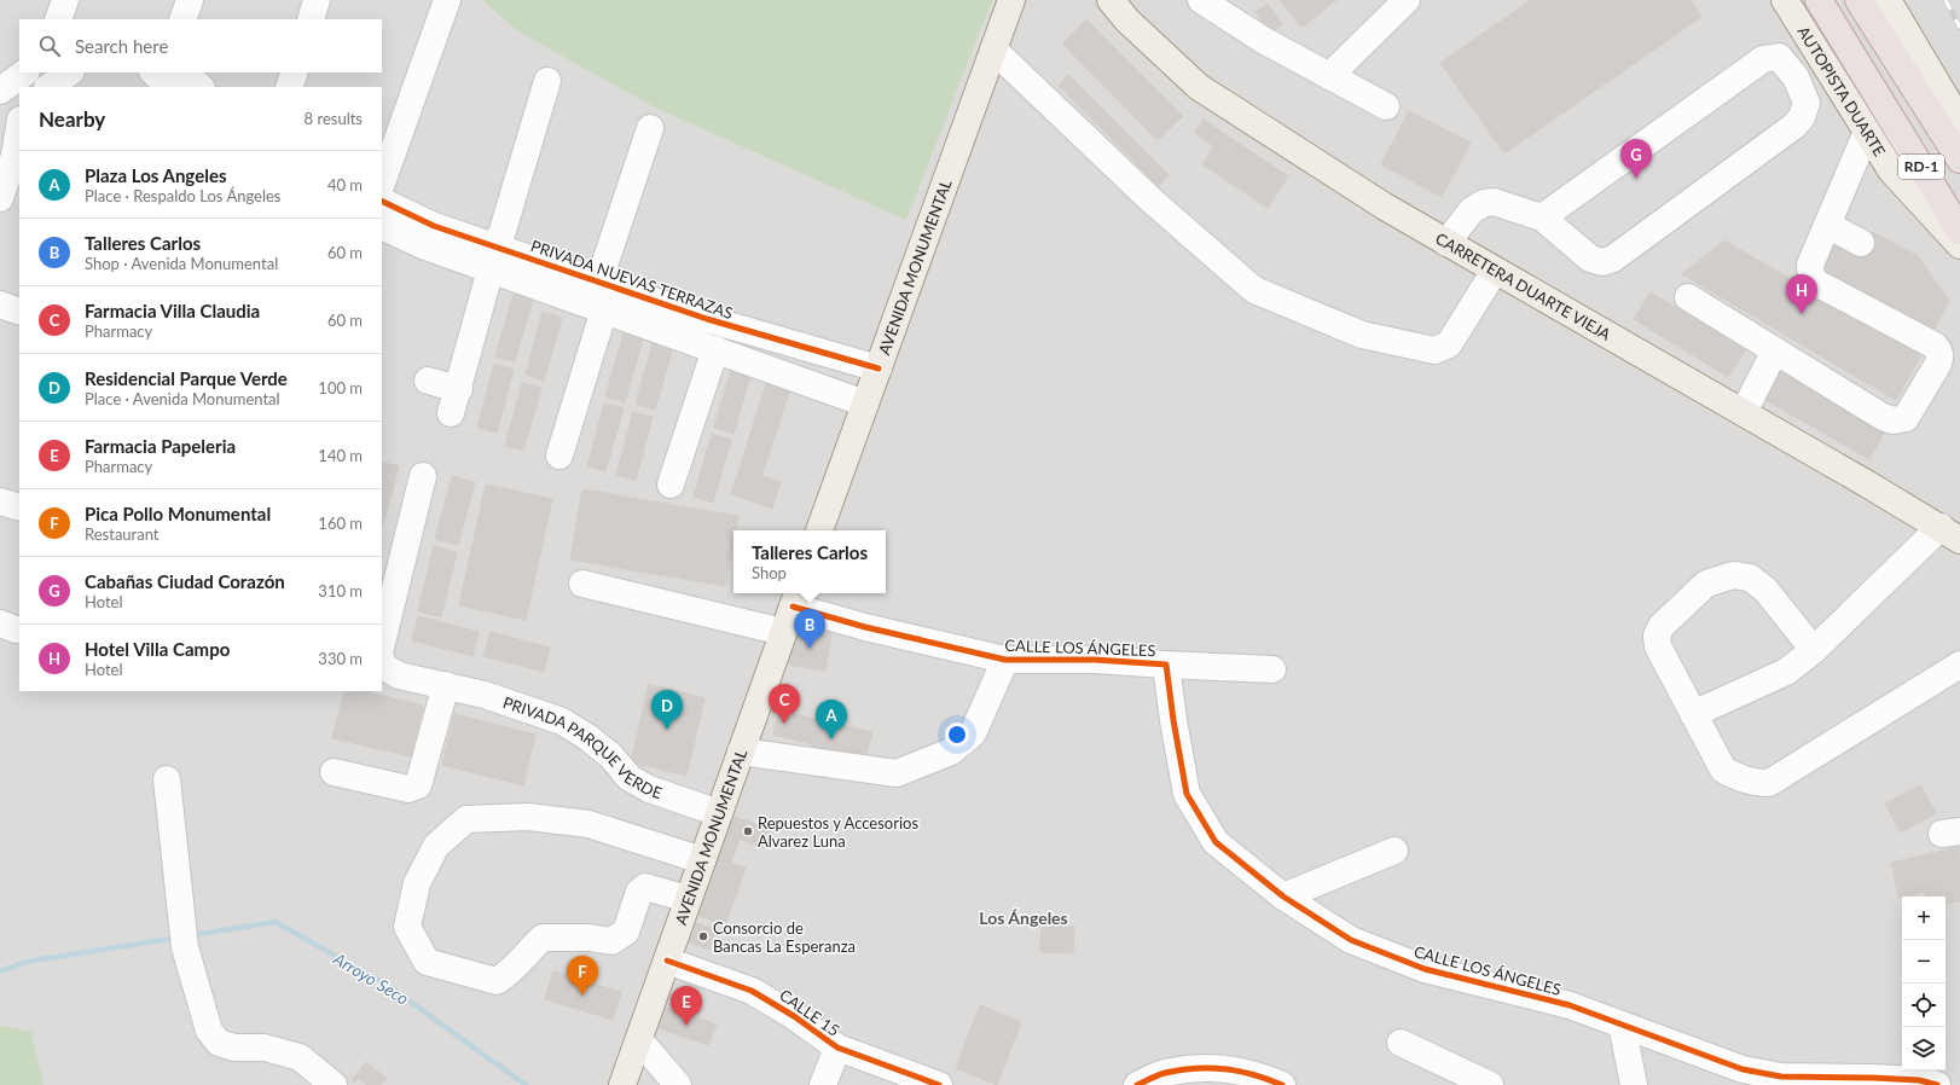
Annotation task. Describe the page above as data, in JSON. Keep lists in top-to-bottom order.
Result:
{
  "streets": {
    "highway": ["AUTOPISTA DUARTE", "RD-1"],
    "main road": ["AVENIDA MONUMENTAL", "CARRETERA DUARTE VIEJA"],
    "street": [
      "PRIVADA NUEVAS TERRAZAS",
      "CALLE LOS ÁNGELES",
      "PRIVADA PARQUE VERDE",
      "CALLE 15"
    ]
  },
  "crossings": [
    ["AVENIDA MONUMENTAL", "PRIVADA NUEVAS TERRAZAS"],
    ["AVENIDA MONUMENTAL", "CALLE LOS ÁNGELES"],
    ["AVENIDA MONUMENTAL", "PRIVADA PARQUE VERDE"],
    ["AVENIDA MONUMENTAL", "CALLE 15"]
  ],
  "districts": ["Los Ángeles"],
  "water": ["Arroyo Seco"],
  "places": ["Repuestos y Accesorios Alvarez Luna", "Consorcio de Bancas La Esperanza"],
  "page": {
    "search": "Search here",
    "heading": ["Nearby", "8 results"],
    "pins": [
      "G",
      "H",
      "B",
      "C",
      "D",
      "A",
      "F",
      "E"
    ],
    "list": [
      {
        "mark": "A",
        "name": "Plaza Los Angeles",
        "note": "Place · Respaldo Los Ángeles",
        "value": "40 m"
      },
      {
        "mark": "B",
        "name": "Talleres Carlos",
        "note": "Shop · Avenida Monumental",
        "value": "60 m"
      },
      {
        "mark": "C",
        "name": "Farmacia Villa Claudia",
        "note": "Pharmacy",
        "value": "60 m"
      },
      {
        "mark": "D",
        "name": "Residencial Parque Verde",
        "note": "Place · Avenida Monumental",
        "value": "100 m"
      },
      {
        "mark": "E",
        "name": "Farmacia Papeleria",
        "note": "Pharmacy",
        "value": "140 m"
      },
      {
        "mark": "F",
        "name": "Pica Pollo Monumental",
        "note": "Restaurant",
        "value": "160 m"
      },
      {
        "mark": "G",
        "name": "Cabañas Ciudad Corazón",
        "note": "Hotel",
        "value": "310 m"
      },
      {
        "mark": "H",
        "name": "Hotel Villa Campo",
        "note": "Hotel",
        "value": "330 m"
      }
    ],
    "popup": ["Talleres Carlos", "Shop"],
    "map_buttons": ["+", "−"]
  }
}
